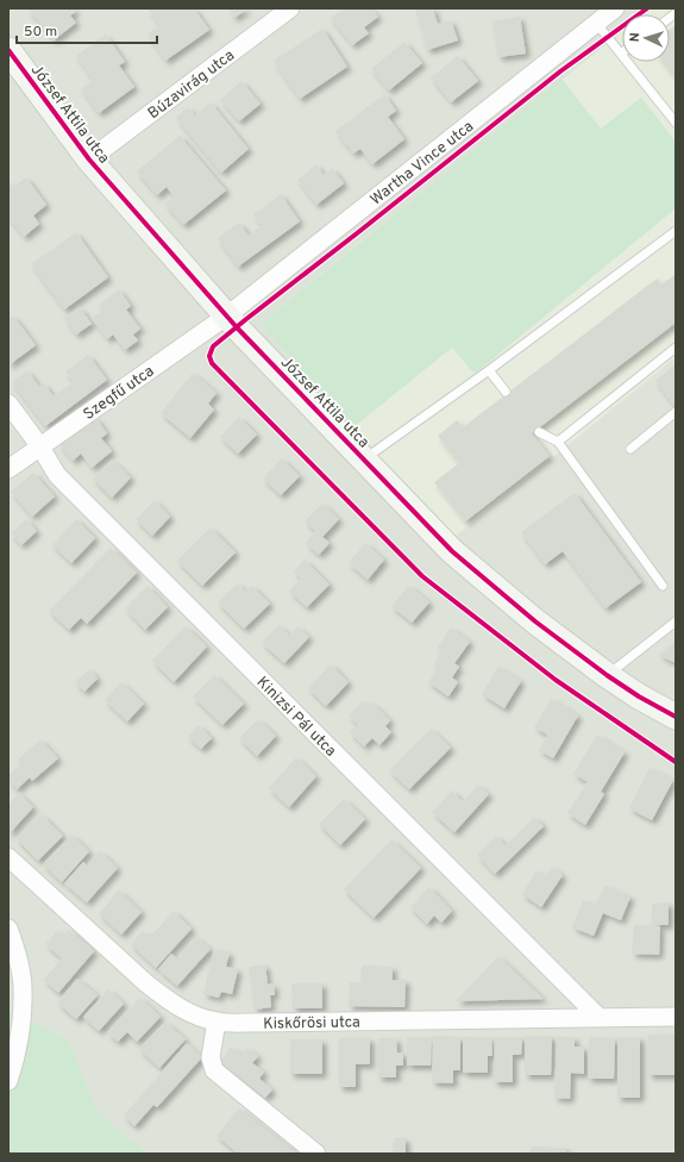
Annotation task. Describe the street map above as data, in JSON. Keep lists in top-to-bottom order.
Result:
{
  "streets": {
    "street": [
      "Búzavirág utca",
      "József Attila utca",
      "Wartha Vince utca",
      "Szegfű utca",
      "Kinizsi Pál utca",
      "Kiskőrösi utca"
    ]
  },
  "crossings": [
    ["Búzavirág utca", "József Attila utca"],
    ["József Attila utca", "Wartha Vince utca"],
    ["József Attila utca", "Szegfű utca"],
    ["Wartha Vince utca", "Szegfű utca"],
    ["Szegfű utca", "Kinizsi Pál utca"],
    ["Kinizsi Pál utca", "Kiskőrösi utca"]
  ],
  "scale_bar": "50 m",
  "north": "left"
}
